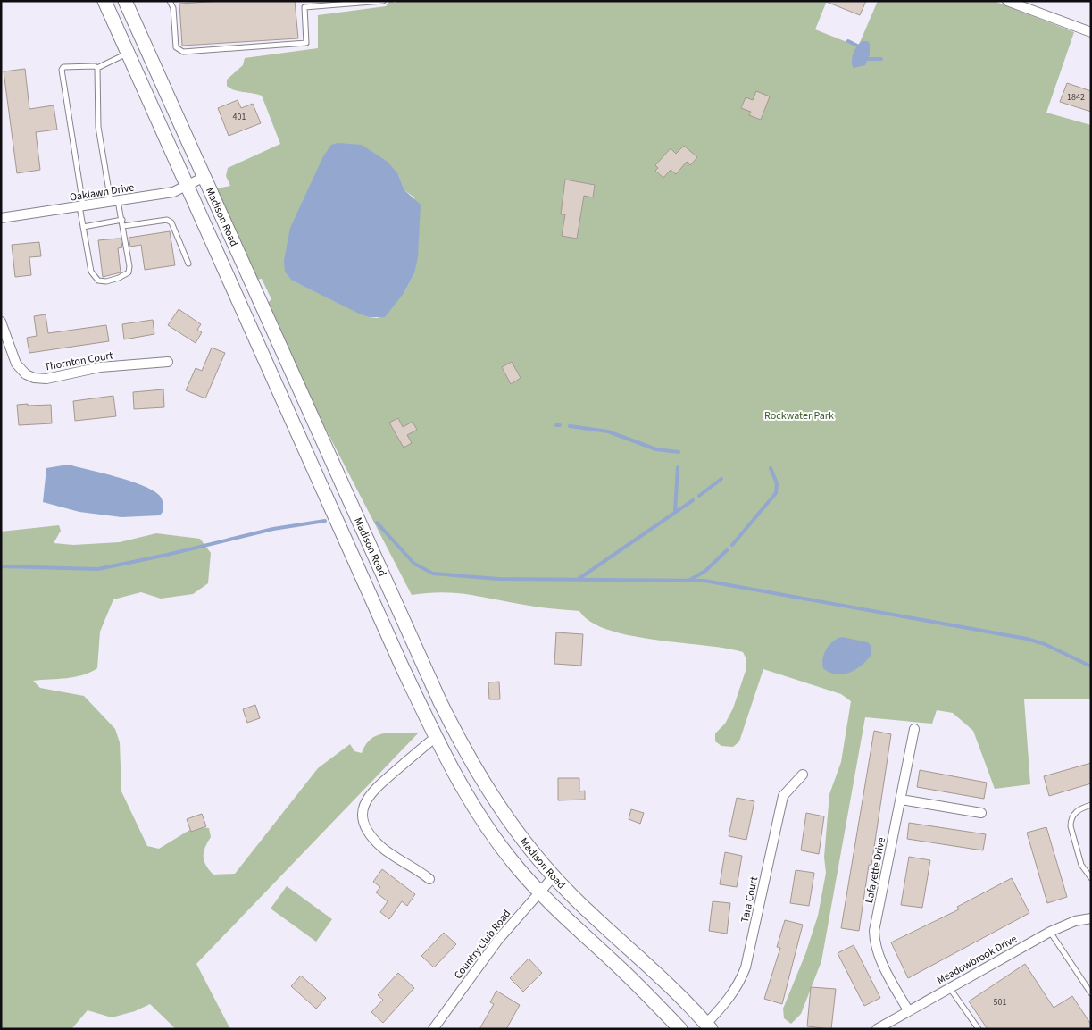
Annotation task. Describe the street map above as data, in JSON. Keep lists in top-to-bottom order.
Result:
{
  "streets": {
    "main road": ["Madison Road"],
    "street": [
      "Oaklawn Drive",
      "Thornton Court",
      "Lafayette Drive",
      "Tara Court",
      "Country Club Road",
      "Meadowbrook Drive"
    ]
  },
  "crossings": [
    ["Oaklawn Drive", "Madison Road"],
    ["Madison Road", "Tara Court"],
    ["Madison Road", "Country Club Road"],
    ["Lafayette Drive", "Meadowbrook Drive"]
  ],
  "parks": ["Rockwater Park"],
  "house_numbers": ["1842", "401", "501"]
}
